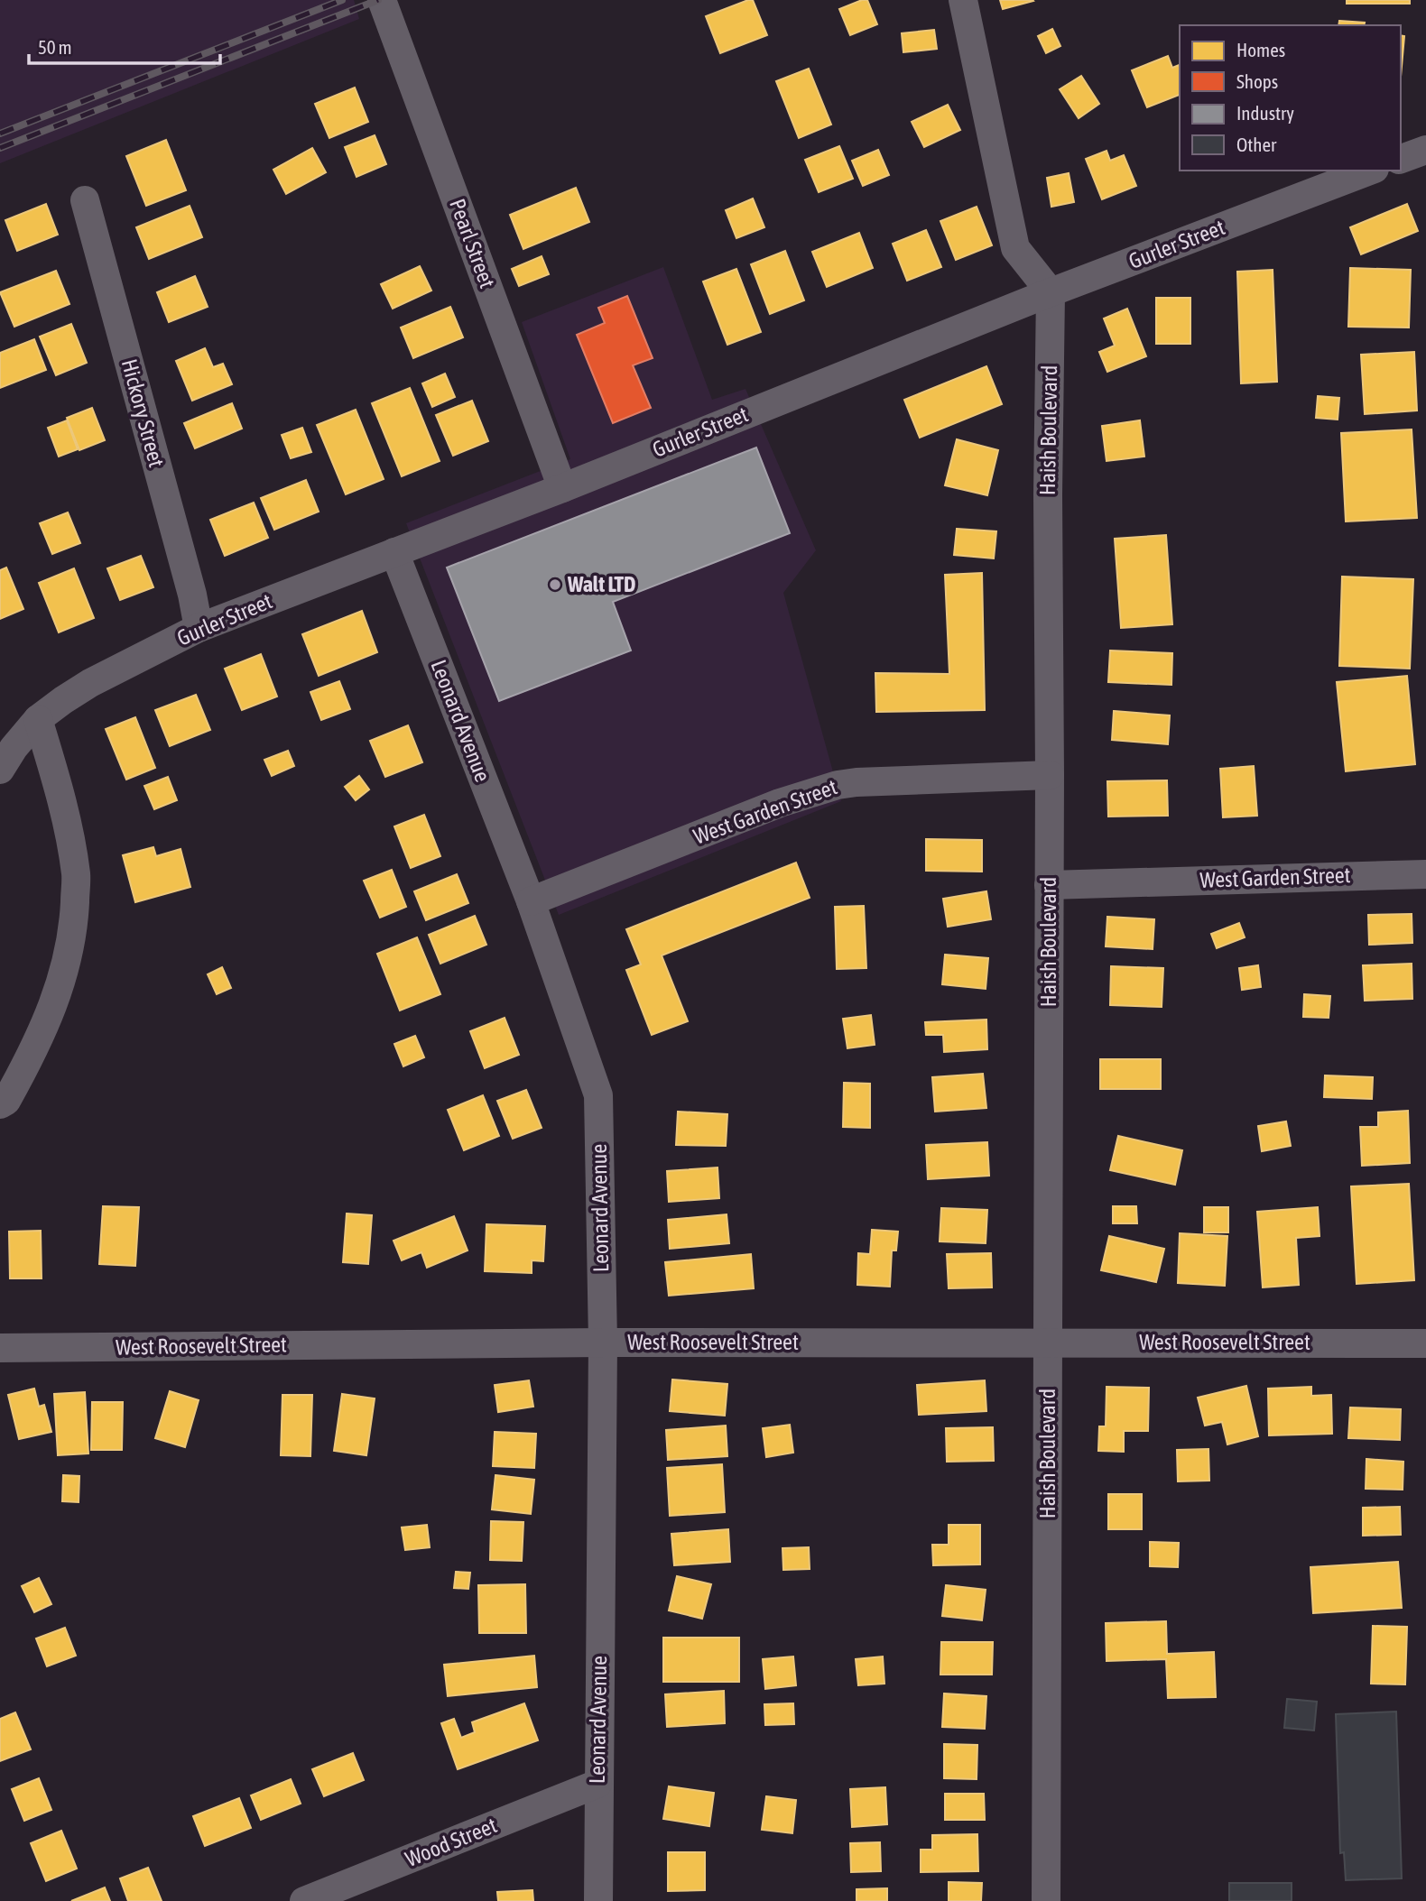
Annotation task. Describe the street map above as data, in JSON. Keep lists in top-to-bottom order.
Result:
{
  "streets": {
    "street": [
      "Pearl Street",
      "Gurler Street",
      "Hickory Street",
      "Haish Boulevard",
      "Leonard Avenue",
      "West Garden Street",
      "West Roosevelt Street",
      "Wood Street"
    ]
  },
  "crossings": [
    ["Pearl Street", "Gurler Street"],
    ["Gurler Street", "Hickory Street"],
    ["Gurler Street", "Haish Boulevard"],
    ["Gurler Street", "Leonard Avenue"],
    ["Haish Boulevard", "West Garden Street"],
    ["Haish Boulevard", "West Roosevelt Street"],
    ["Leonard Avenue", "West Garden Street"],
    ["Leonard Avenue", "West Roosevelt Street"],
    ["Leonard Avenue", "Wood Street"]
  ],
  "places": ["Walt LTD"],
  "legend": [
    "Homes",
    "Shops",
    "Industry",
    "Other"
  ],
  "scale_bar": "50 m"
}
